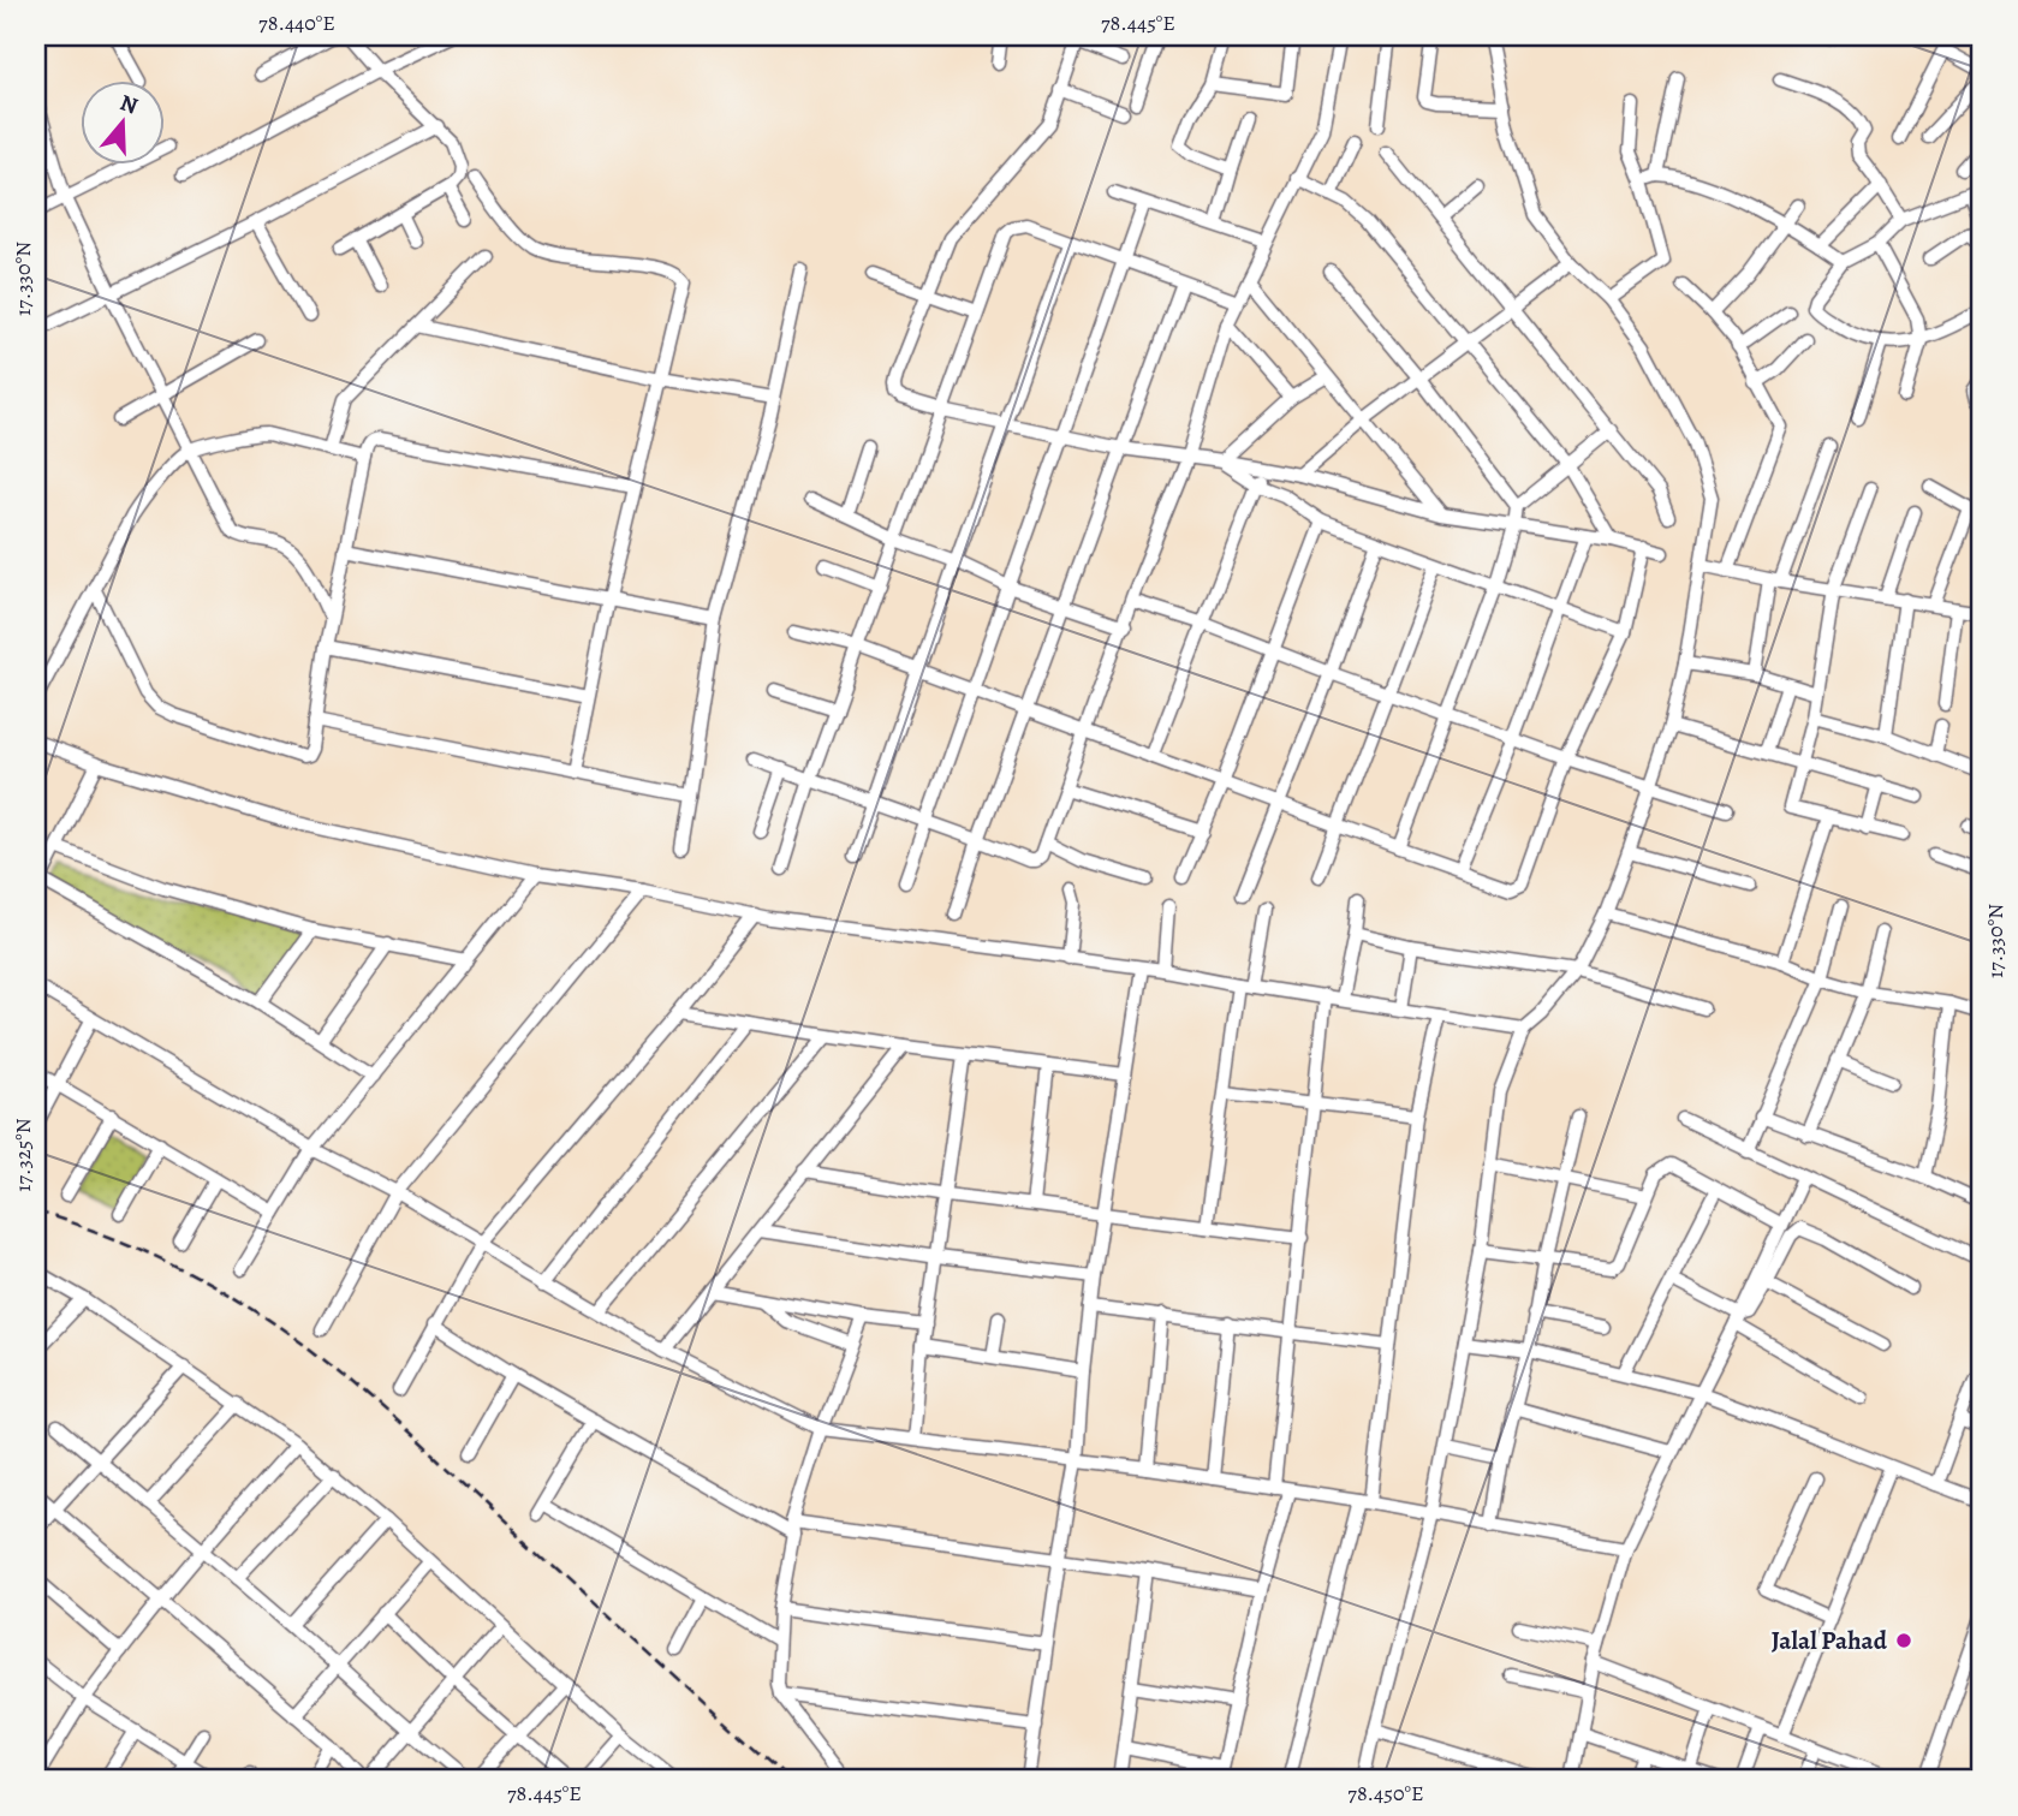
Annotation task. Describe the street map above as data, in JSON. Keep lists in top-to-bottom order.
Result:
{
  "places": ["Jalal Pahad"],
  "north": "top",
  "coordinates": [
    "78.440°E",
    "78.445°E",
    "17.330°N",
    "17.325°N",
    "78.450°E"
  ]
}
